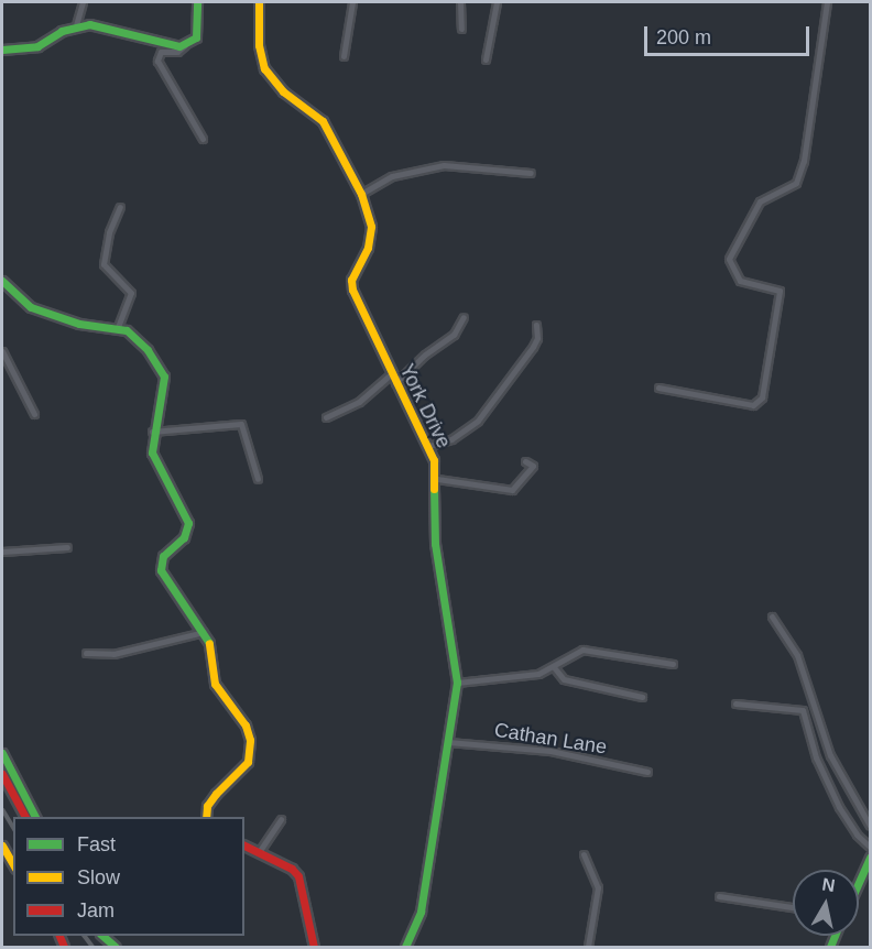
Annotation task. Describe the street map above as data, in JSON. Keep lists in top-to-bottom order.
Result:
{
  "streets": {
    "street": ["York Drive", "Cathan Lane"]
  },
  "crossings": [
    ["York Drive", "Cathan Lane"]
  ],
  "legend": ["Fast", "Slow", "Jam"],
  "scale_bar": "200 m",
  "north": "top"
}
